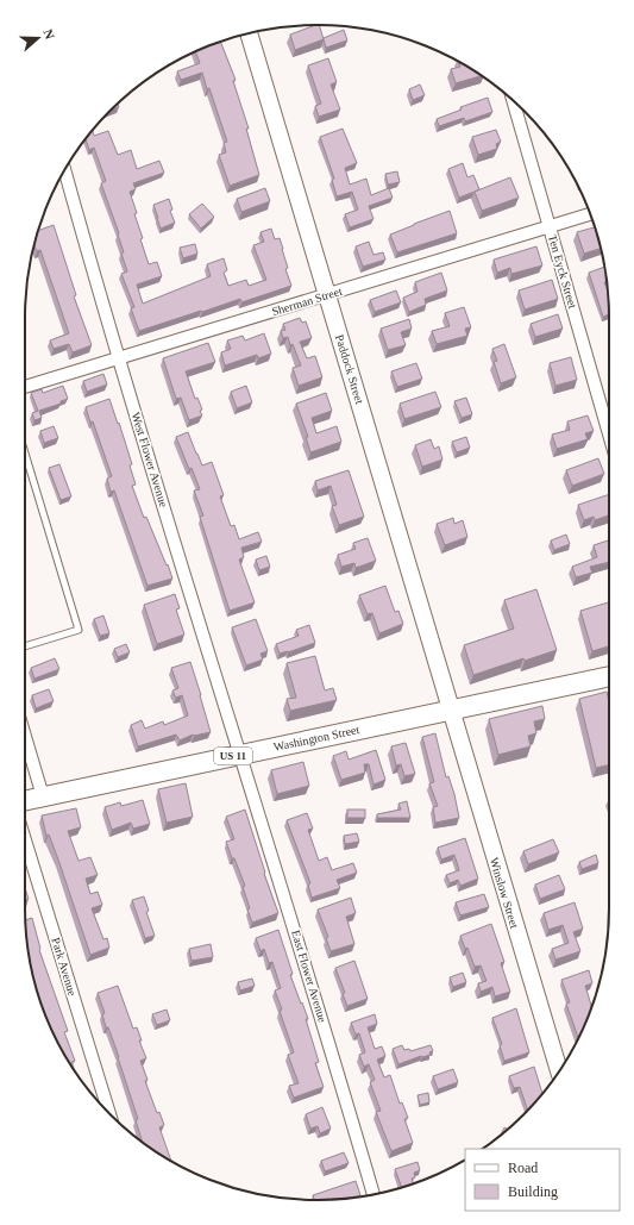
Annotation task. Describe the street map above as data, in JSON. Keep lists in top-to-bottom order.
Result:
{
  "streets": {
    "main road": [
      "Paddock Street",
      "Washington Street",
      "US 11",
      "Winslow Street"
    ],
    "street": [
      "Ten Eyck Street",
      "Sherman Street",
      "West Flower Avenue",
      "Park Avenue",
      "East Flower Avenue"
    ]
  },
  "crossings": [
    ["Ten Eyck Street", "Sherman Street"],
    ["Sherman Street", "Paddock Street"],
    ["Sherman Street", "West Flower Avenue"],
    ["Paddock Street", "Washington Street"],
    ["Paddock Street", "Winslow Street"],
    ["West Flower Avenue", "Washington Street"],
    ["West Flower Avenue", "East Flower Avenue"],
    ["Washington Street", "Winslow Street"],
    ["Washington Street", "East Flower Avenue"]
  ],
  "legend": ["Road", "Building"],
  "north": "right"
}
